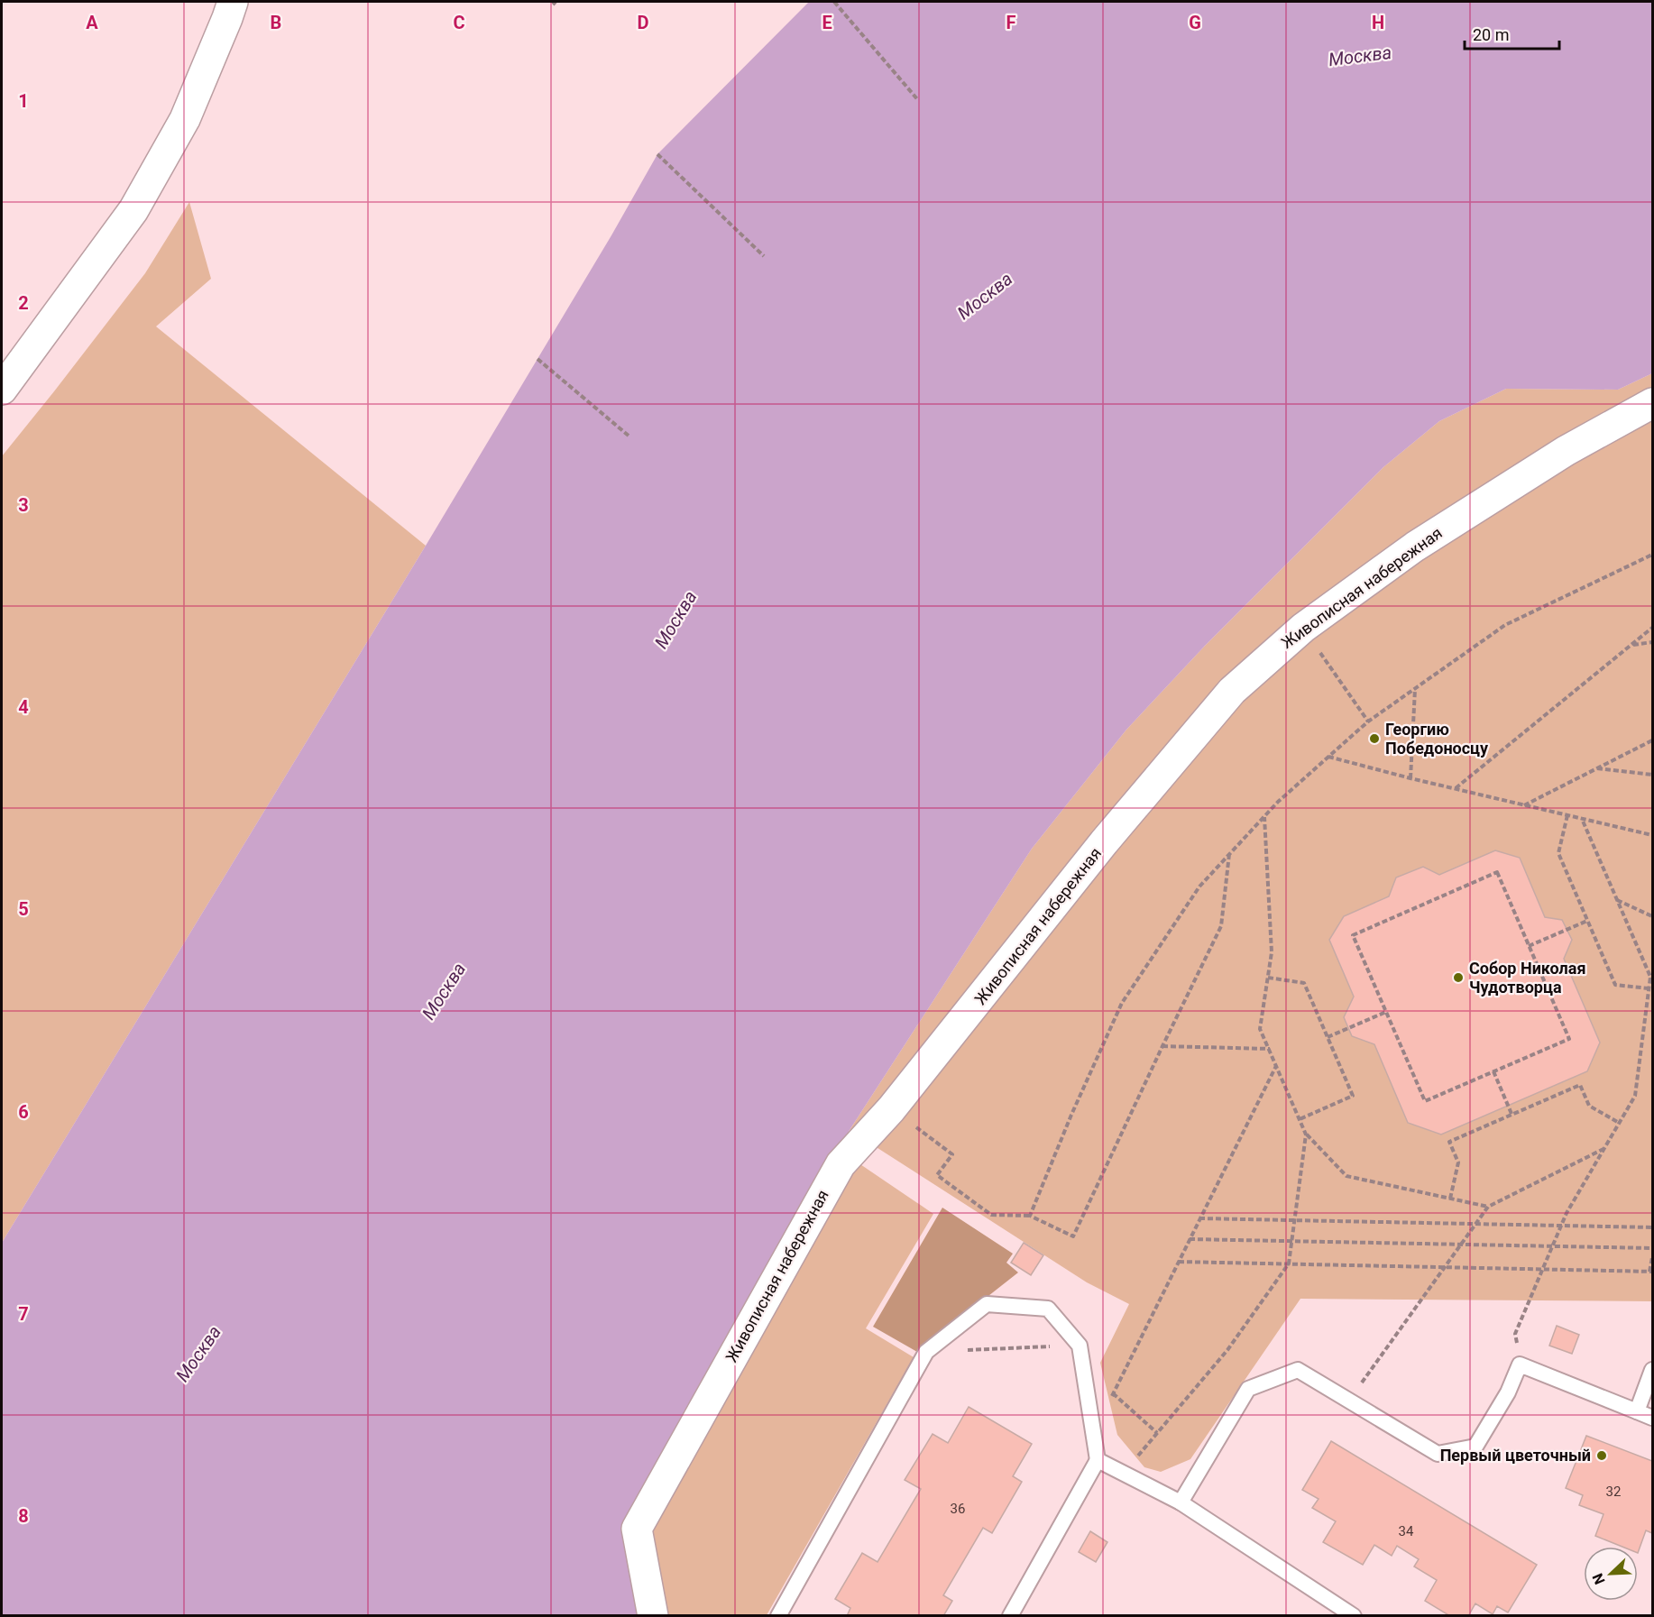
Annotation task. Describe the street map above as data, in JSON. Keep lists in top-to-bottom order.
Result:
{
  "streets": {
    "street": ["Живописная набережная"]
  },
  "water": ["Москва"],
  "places": ["Георгию Победоносцу", "Собор Николая Чудотворца", "Первый цветочный"],
  "house_numbers": ["32", "36", "34"],
  "scale_bar": "20 m",
  "north": "bottom left",
  "grid": {
    "columns": [
      "A",
      "B",
      "C",
      "D",
      "E",
      "F",
      "G",
      "H"
    ],
    "rows": [
      "1",
      "2",
      "3",
      "4",
      "5",
      "6",
      "7",
      "8"
    ]
  }
}
